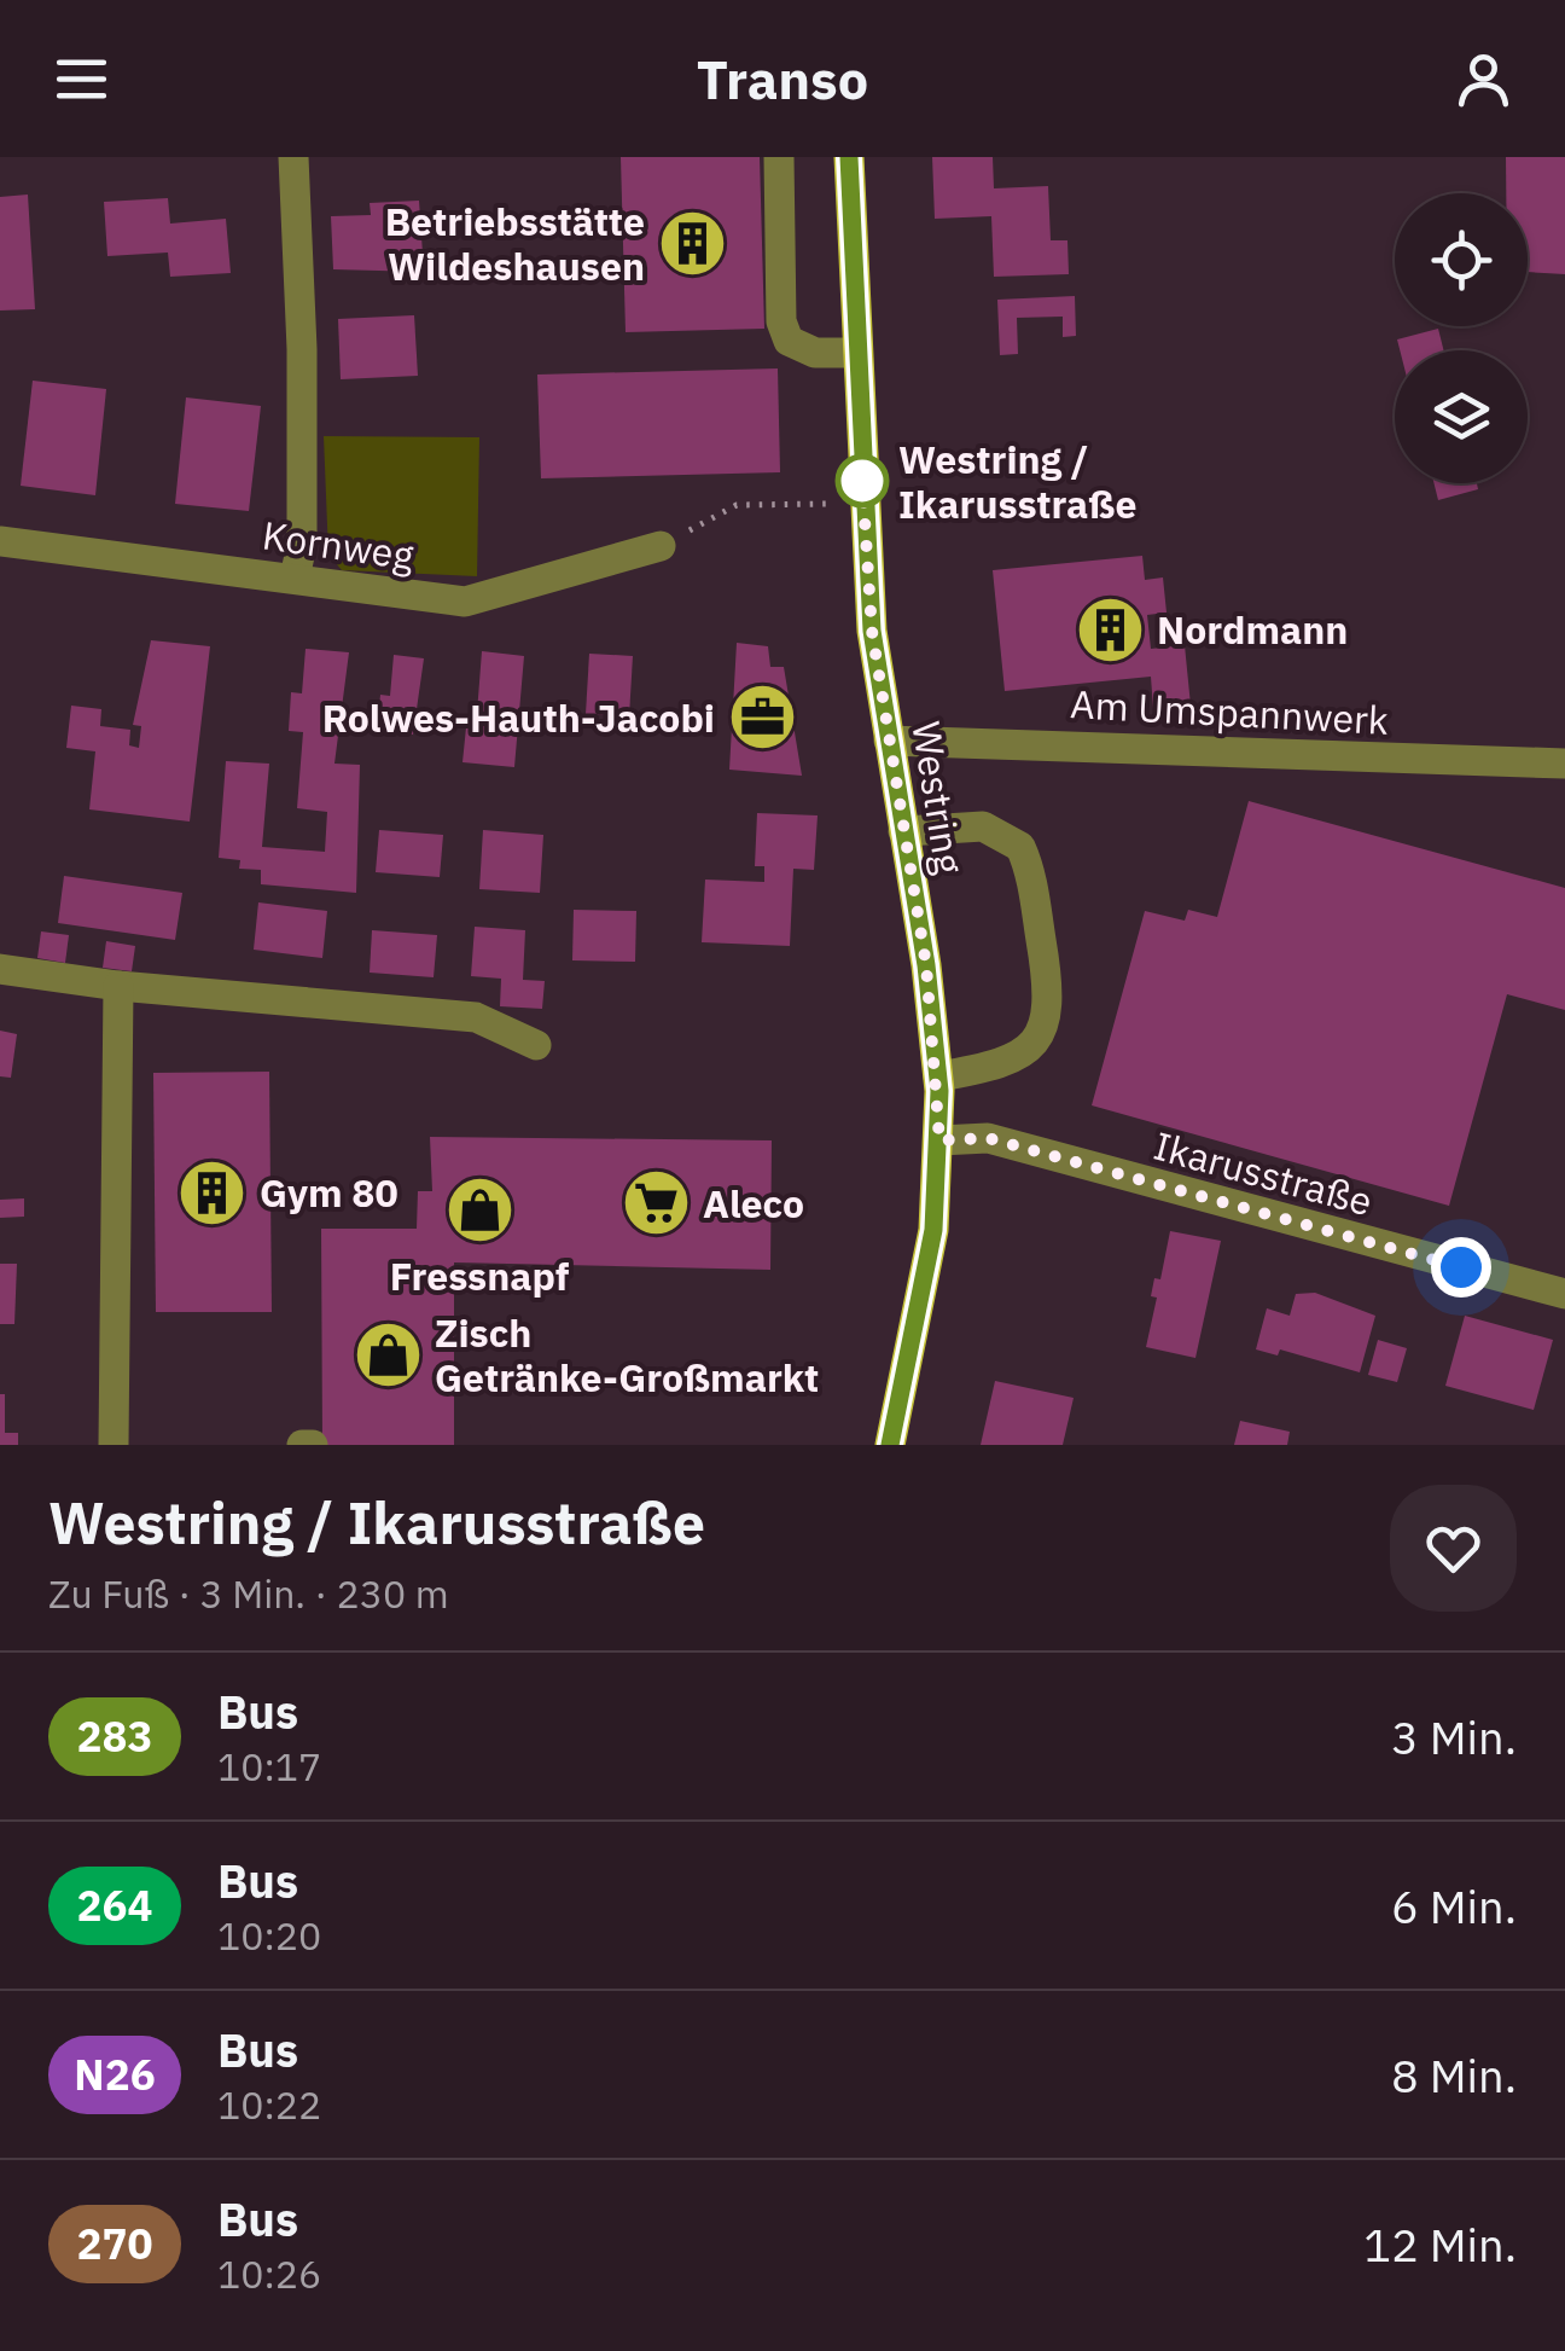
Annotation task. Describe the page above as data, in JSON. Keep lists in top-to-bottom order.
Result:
{
  "streets": {
    "main road": ["Westring"],
    "street": ["Kornweg", "Am Umspannwerk", "Ikarusstraße"]
  },
  "crossings": [
    ["Am Umspannwerk", "Westring"],
    ["Westring", "Ikarusstraße"]
  ],
  "places": {
    "building": ["Betriebsstätte Wildeshausen", "Nordmann", "Gym 80"],
    "other": ["Westring / Ikarusstraße"],
    "office": ["Rolwes-Hauth-Jacobi"],
    "supermarket": ["Aleco"],
    "shop": ["Fressnapf", "Zisch Getränke-Großmarkt"]
  },
  "lines": ["bus line 283"],
  "page": {
    "header": "Transo",
    "heading": ["Westring / Ikarusstraße", "Zu Fuß · 3 Min. · 230 m"],
    "list": [
      {
        "mark": "283",
        "name": "Bus",
        "note": "10:17",
        "value": "3 Min."
      },
      {
        "mark": "264",
        "name": "Bus",
        "note": "10:20",
        "value": "6 Min."
      },
      {
        "mark": "N26",
        "name": "Bus",
        "note": "10:22",
        "value": "8 Min."
      },
      {
        "mark": "270",
        "name": "Bus",
        "note": "10:26",
        "value": "12 Min."
      }
    ]
  }
}
